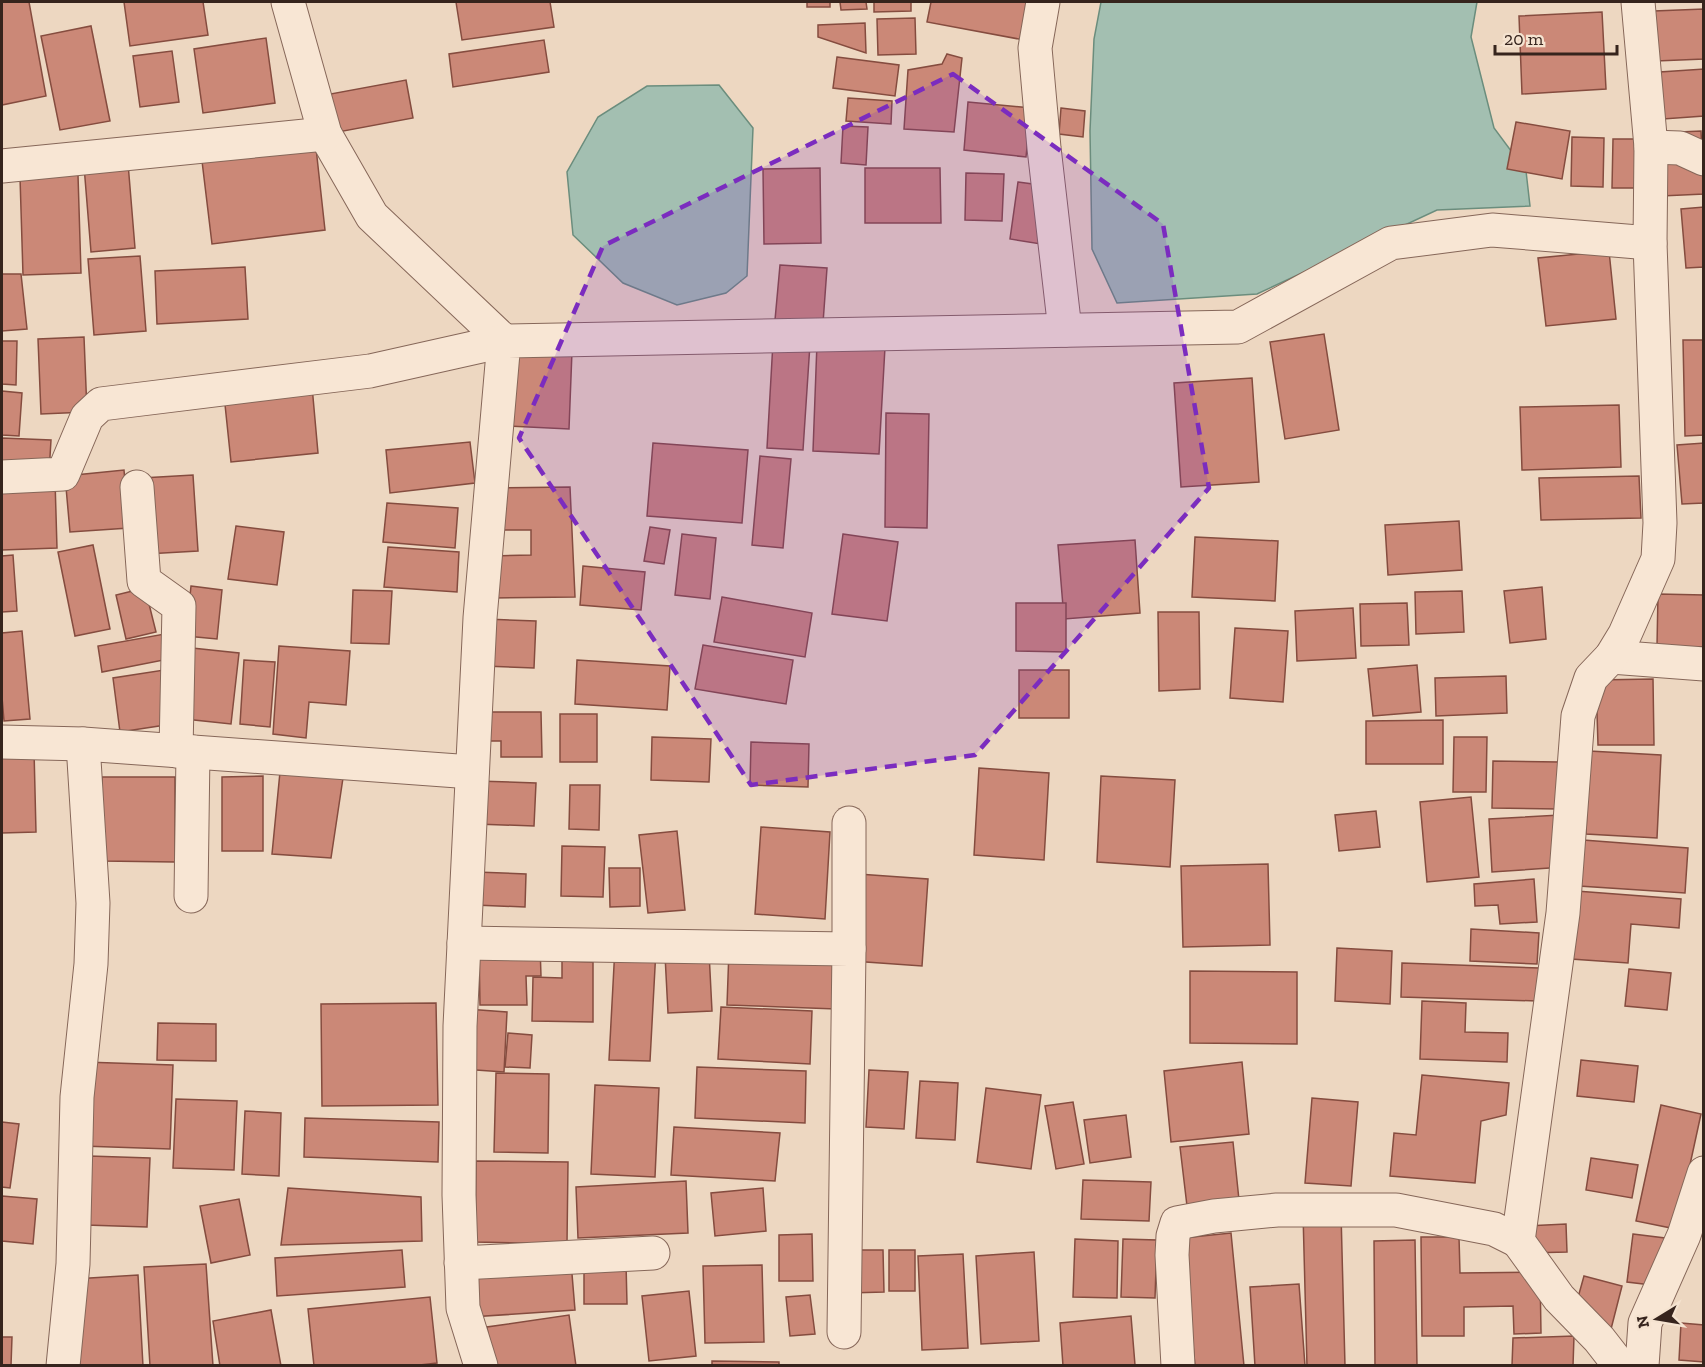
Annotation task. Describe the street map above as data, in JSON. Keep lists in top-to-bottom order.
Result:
{
  "scale_bar": "20 m",
  "north": "left"
}
